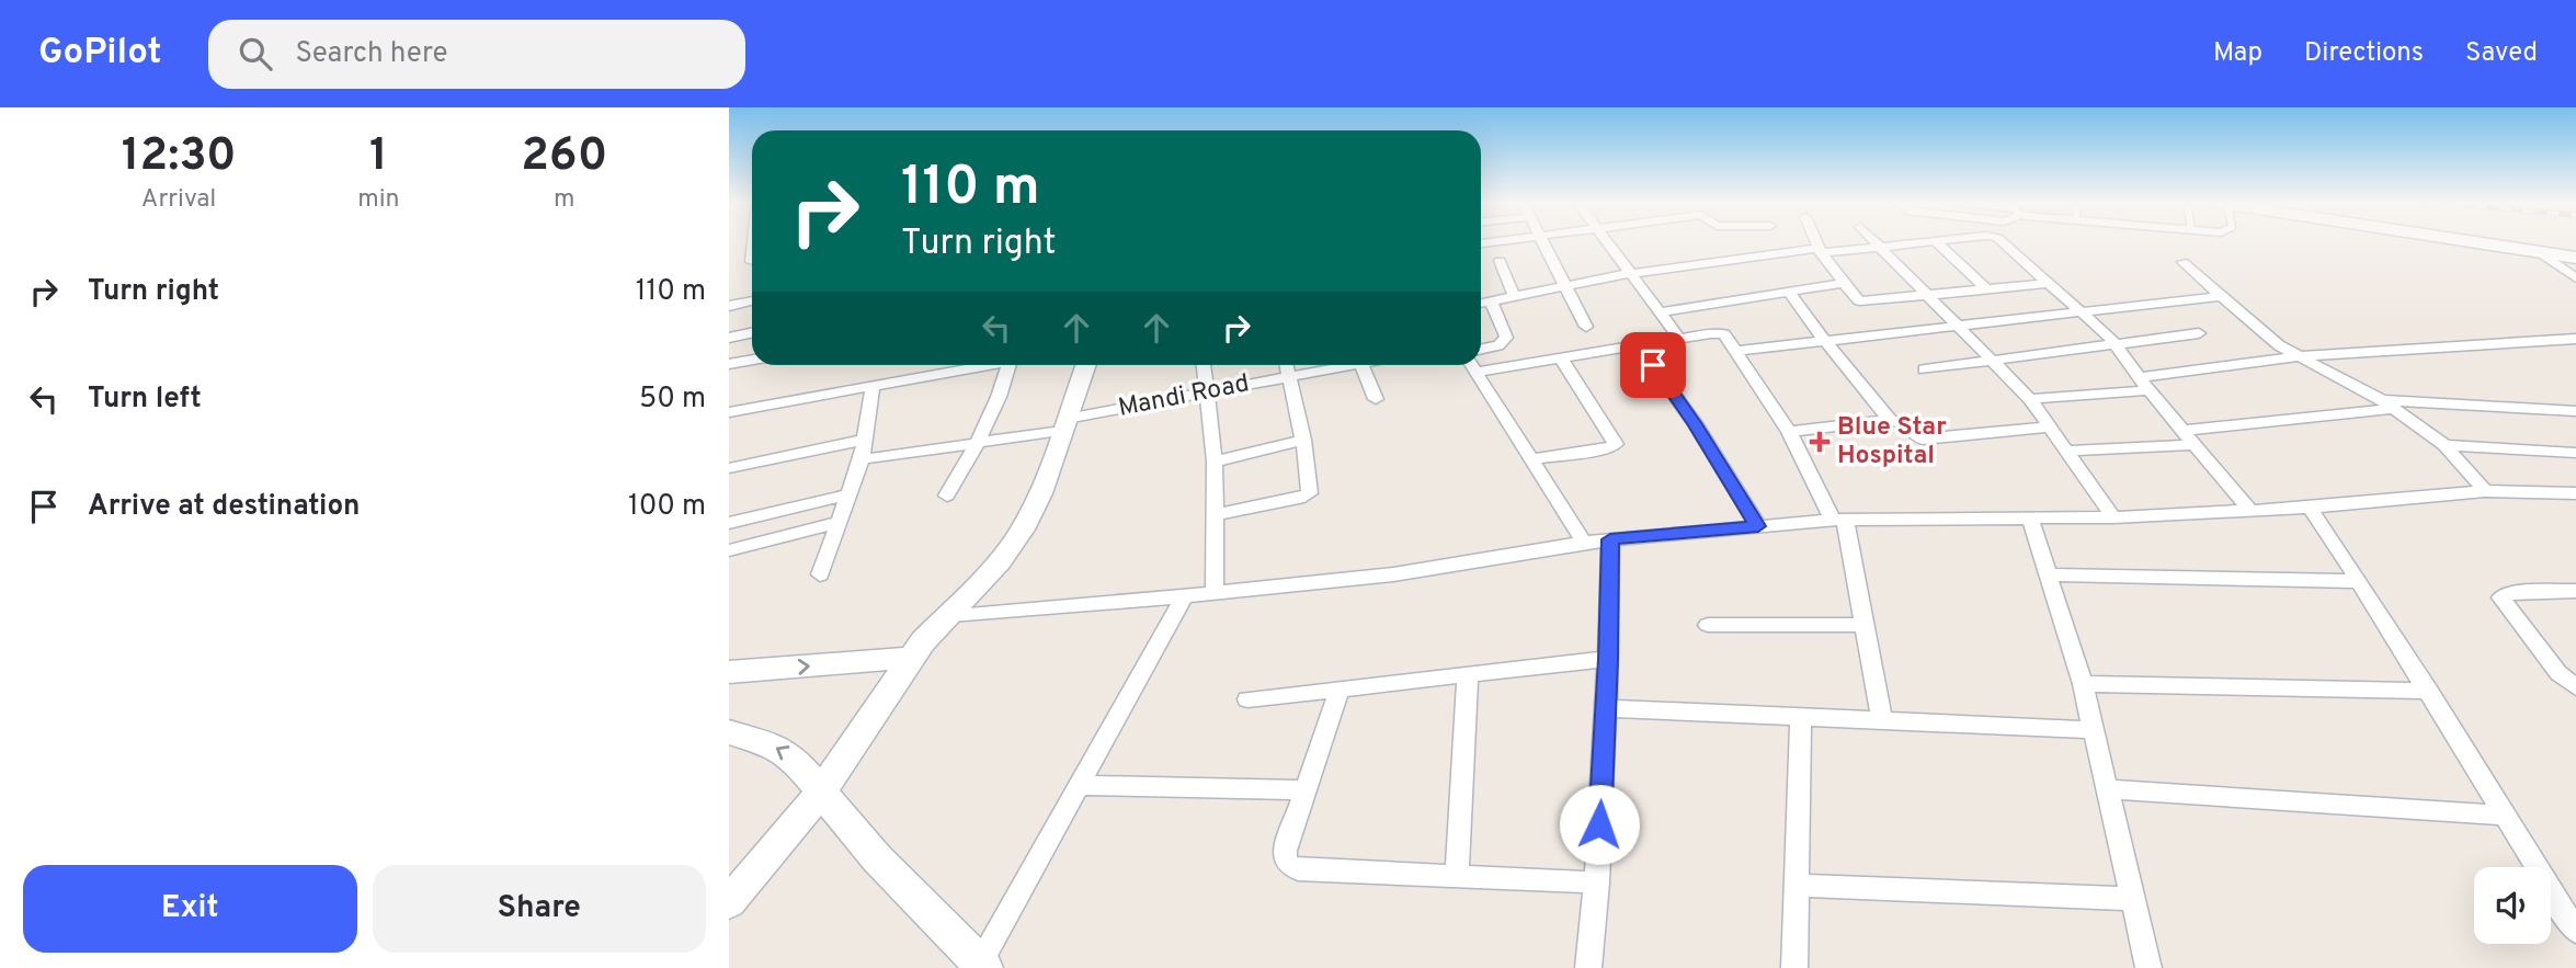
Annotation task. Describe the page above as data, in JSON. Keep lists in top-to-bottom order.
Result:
{
  "streets": {
    "street": ["Mandi Road"]
  },
  "places": {
    "health": ["Blue Star Hospital"]
  },
  "page": {
    "header": "GoPilot",
    "search": "Search here",
    "nav": ["Map", "Directions", "Saved"],
    "eta": [
      "12:30",
      "Arrival",
      "1",
      "min",
      "260",
      "m"
    ],
    "turn": ["110 m", "Turn right"],
    "list": [
      {
        "name": "Turn right",
        "value": "110 m"
      },
      {
        "name": "Turn left",
        "value": "50 m"
      },
      {
        "name": "Arrive at destination",
        "value": "100 m"
      }
    ],
    "buttons": ["Exit", "Share"]
  }
}
